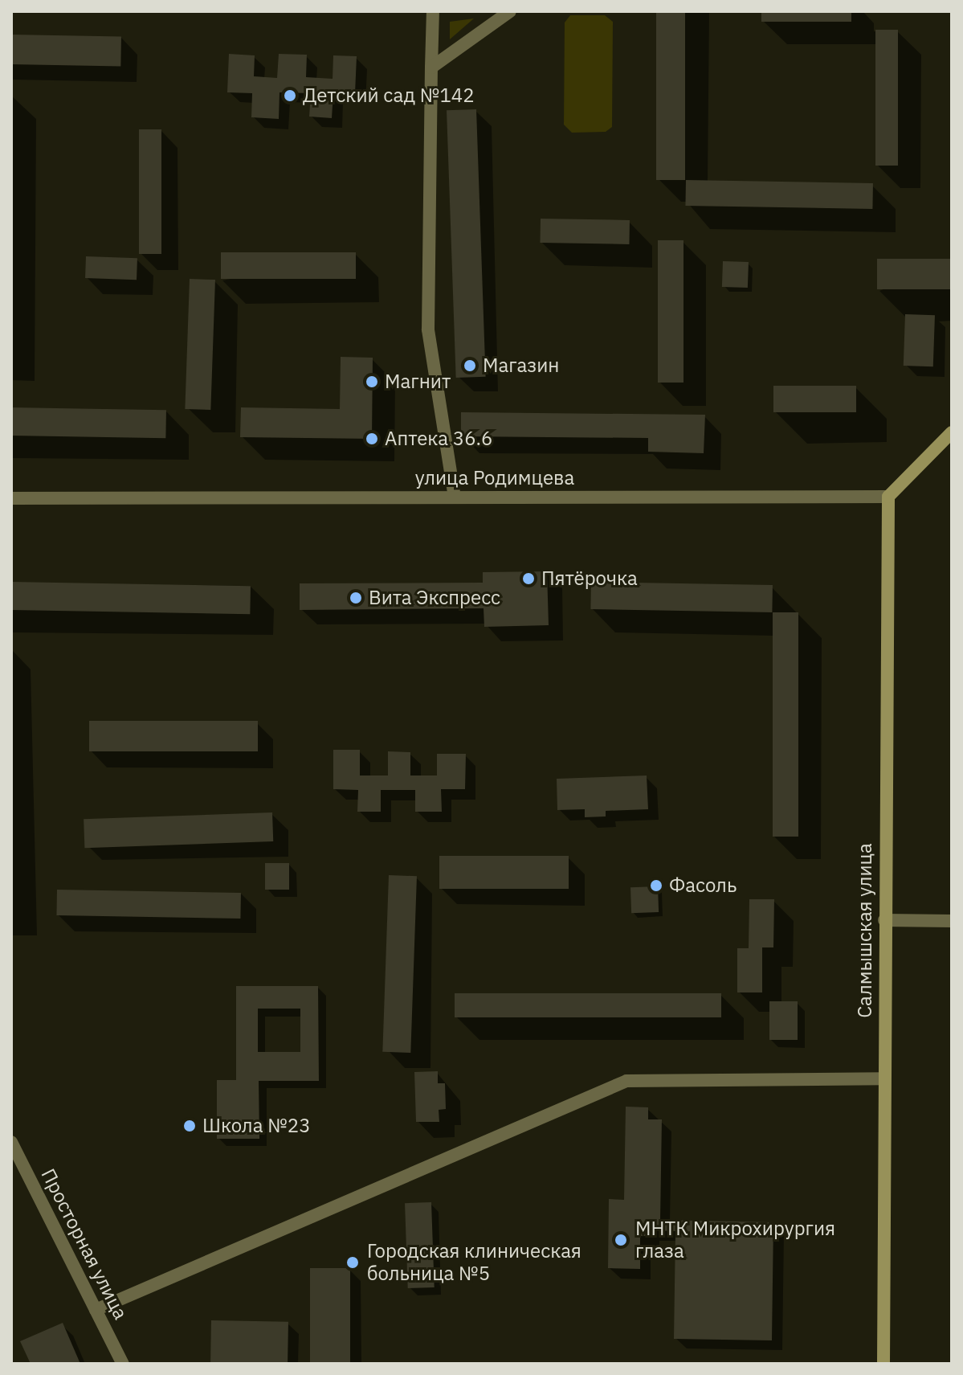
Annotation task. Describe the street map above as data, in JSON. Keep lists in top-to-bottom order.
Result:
{
  "streets": {
    "main road": ["Салмышская улица"],
    "street": ["улица Родимцева", "Просторная улица"]
  },
  "crossings": [
    ["улица Родимцева", "Салмышская улица"]
  ],
  "places": [
    "Детский сад №142",
    "Магазин",
    "Магнит",
    "Аптека 36.6",
    "Пятёрочка",
    "Вита Экспресс",
    "Фасоль",
    "Школа №23",
    "МНТК Микрохирургия глаза",
    "Городская клиническая больница №5"
  ]
}
